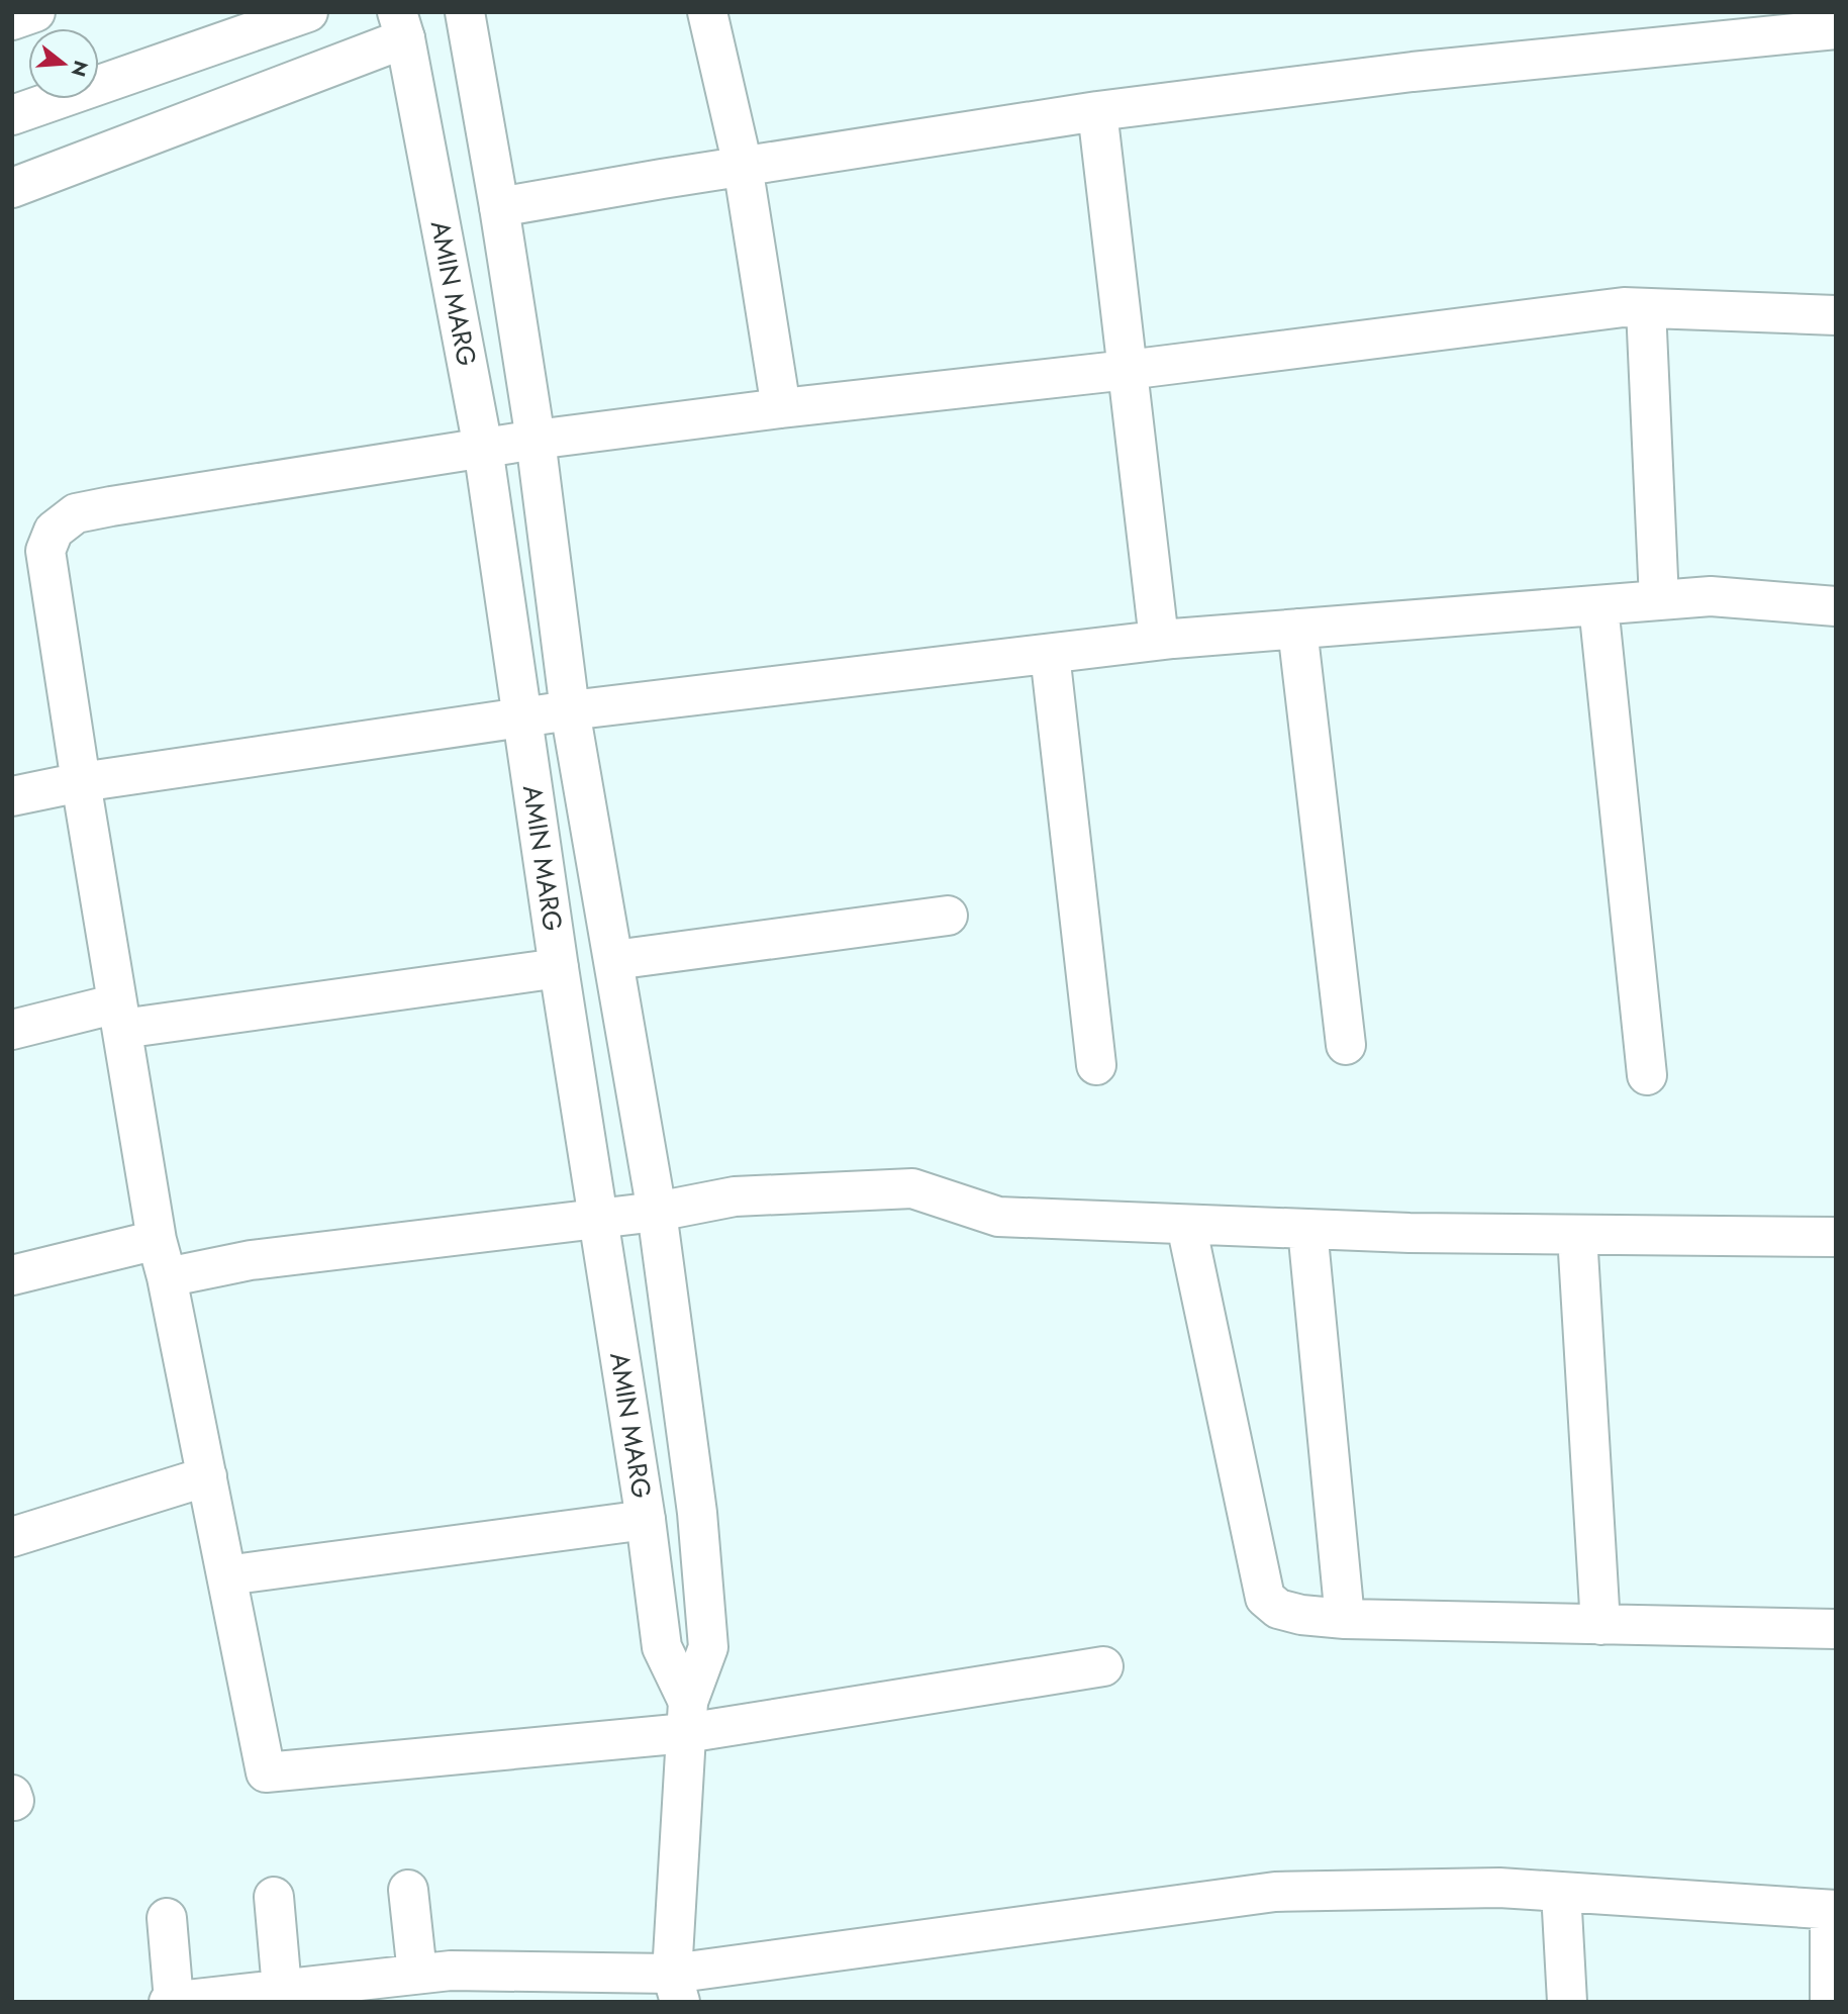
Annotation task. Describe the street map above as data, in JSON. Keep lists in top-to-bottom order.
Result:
{
  "streets": {
    "main road": ["AMIN MARG"]
  },
  "north": "right"
}
